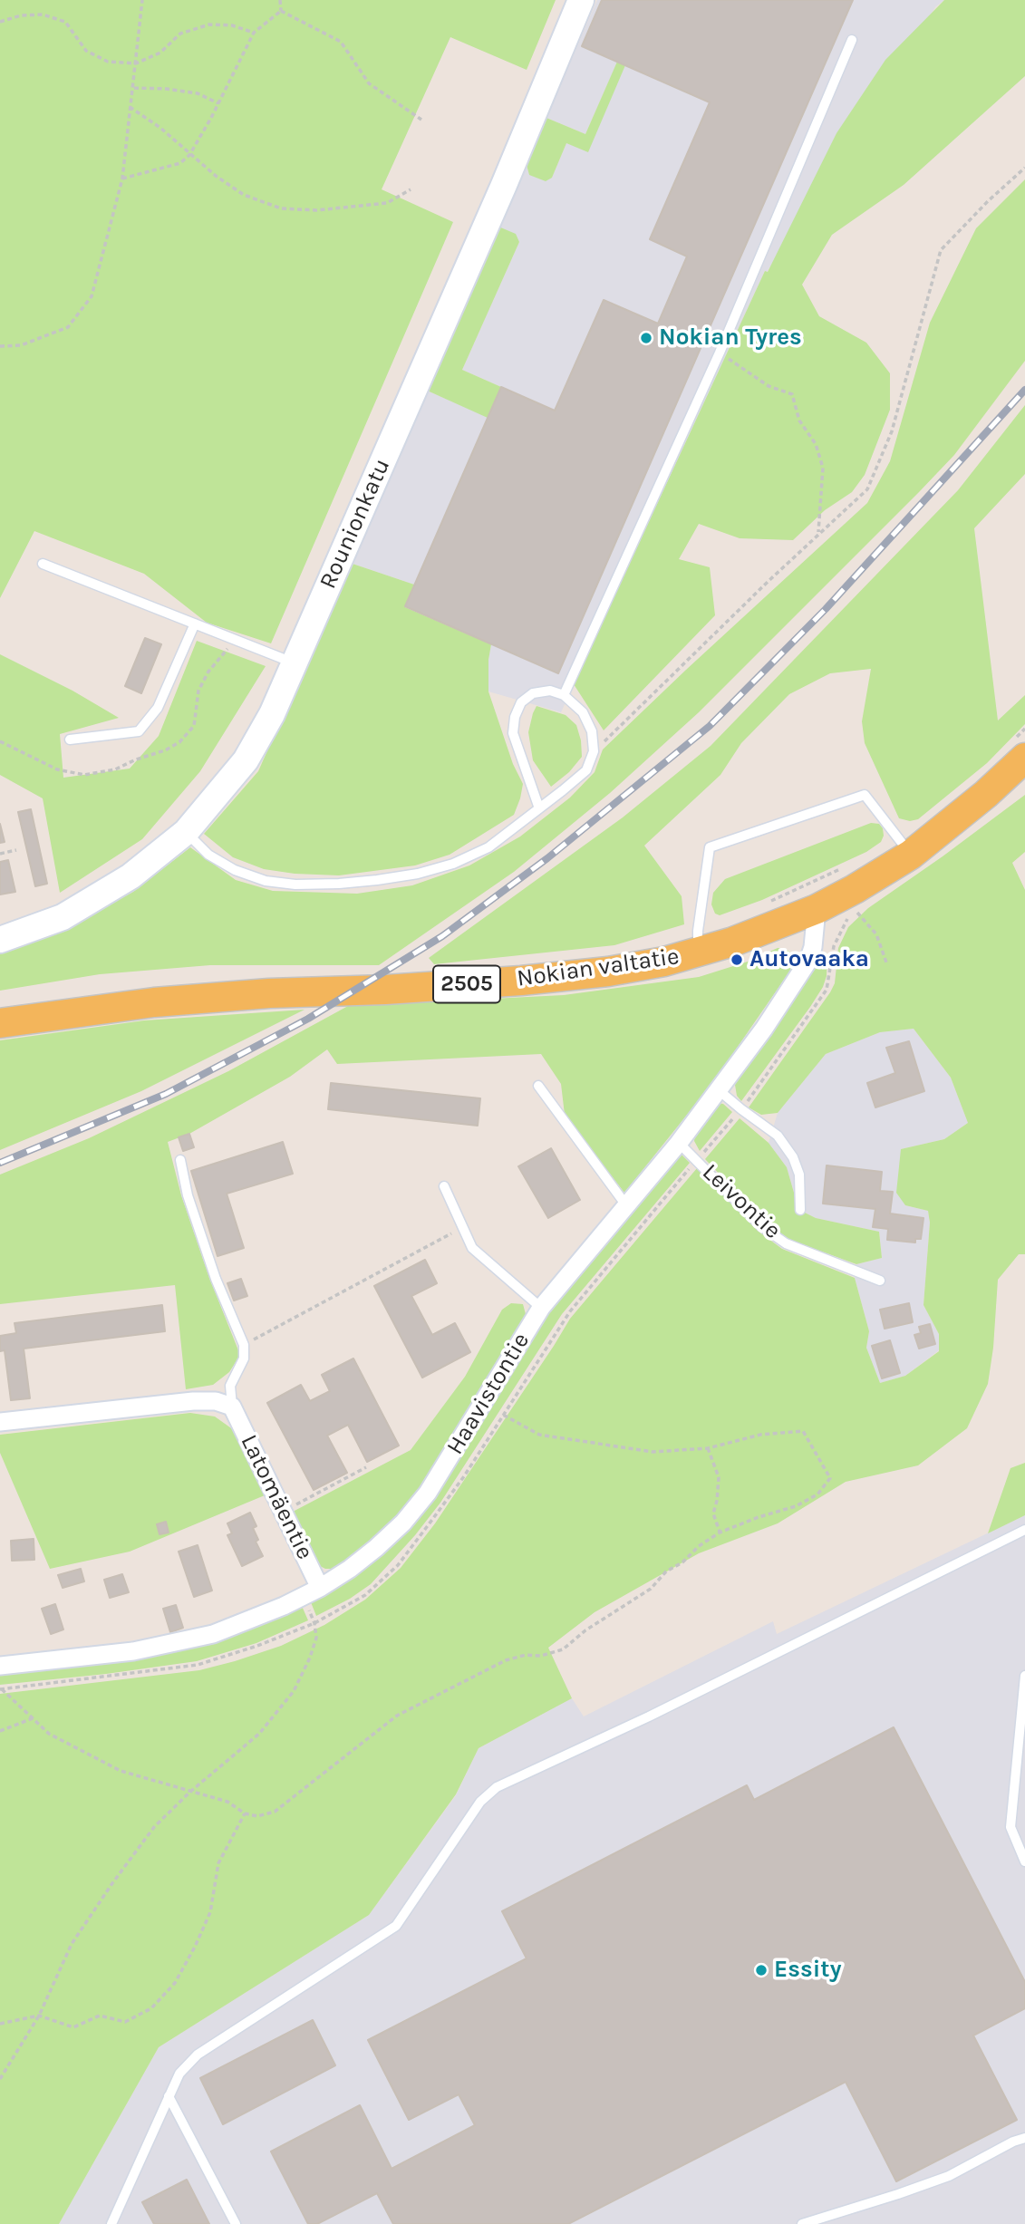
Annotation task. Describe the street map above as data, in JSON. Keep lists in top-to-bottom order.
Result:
{
  "streets": {
    "main road": ["Rounionkatu", "Nokian valtatie", "2505"],
    "street": ["Haavistontie", "Latomäentie"],
    "lane": ["Leivontie"]
  },
  "crossings": [
    ["Nokian valtatie", "Haavistontie"],
    ["Leivontie", "Haavistontie"],
    ["Haavistontie", "Latomäentie"]
  ],
  "places": ["Nokian Tyres", "Autovaaka", "Essity"]
}
